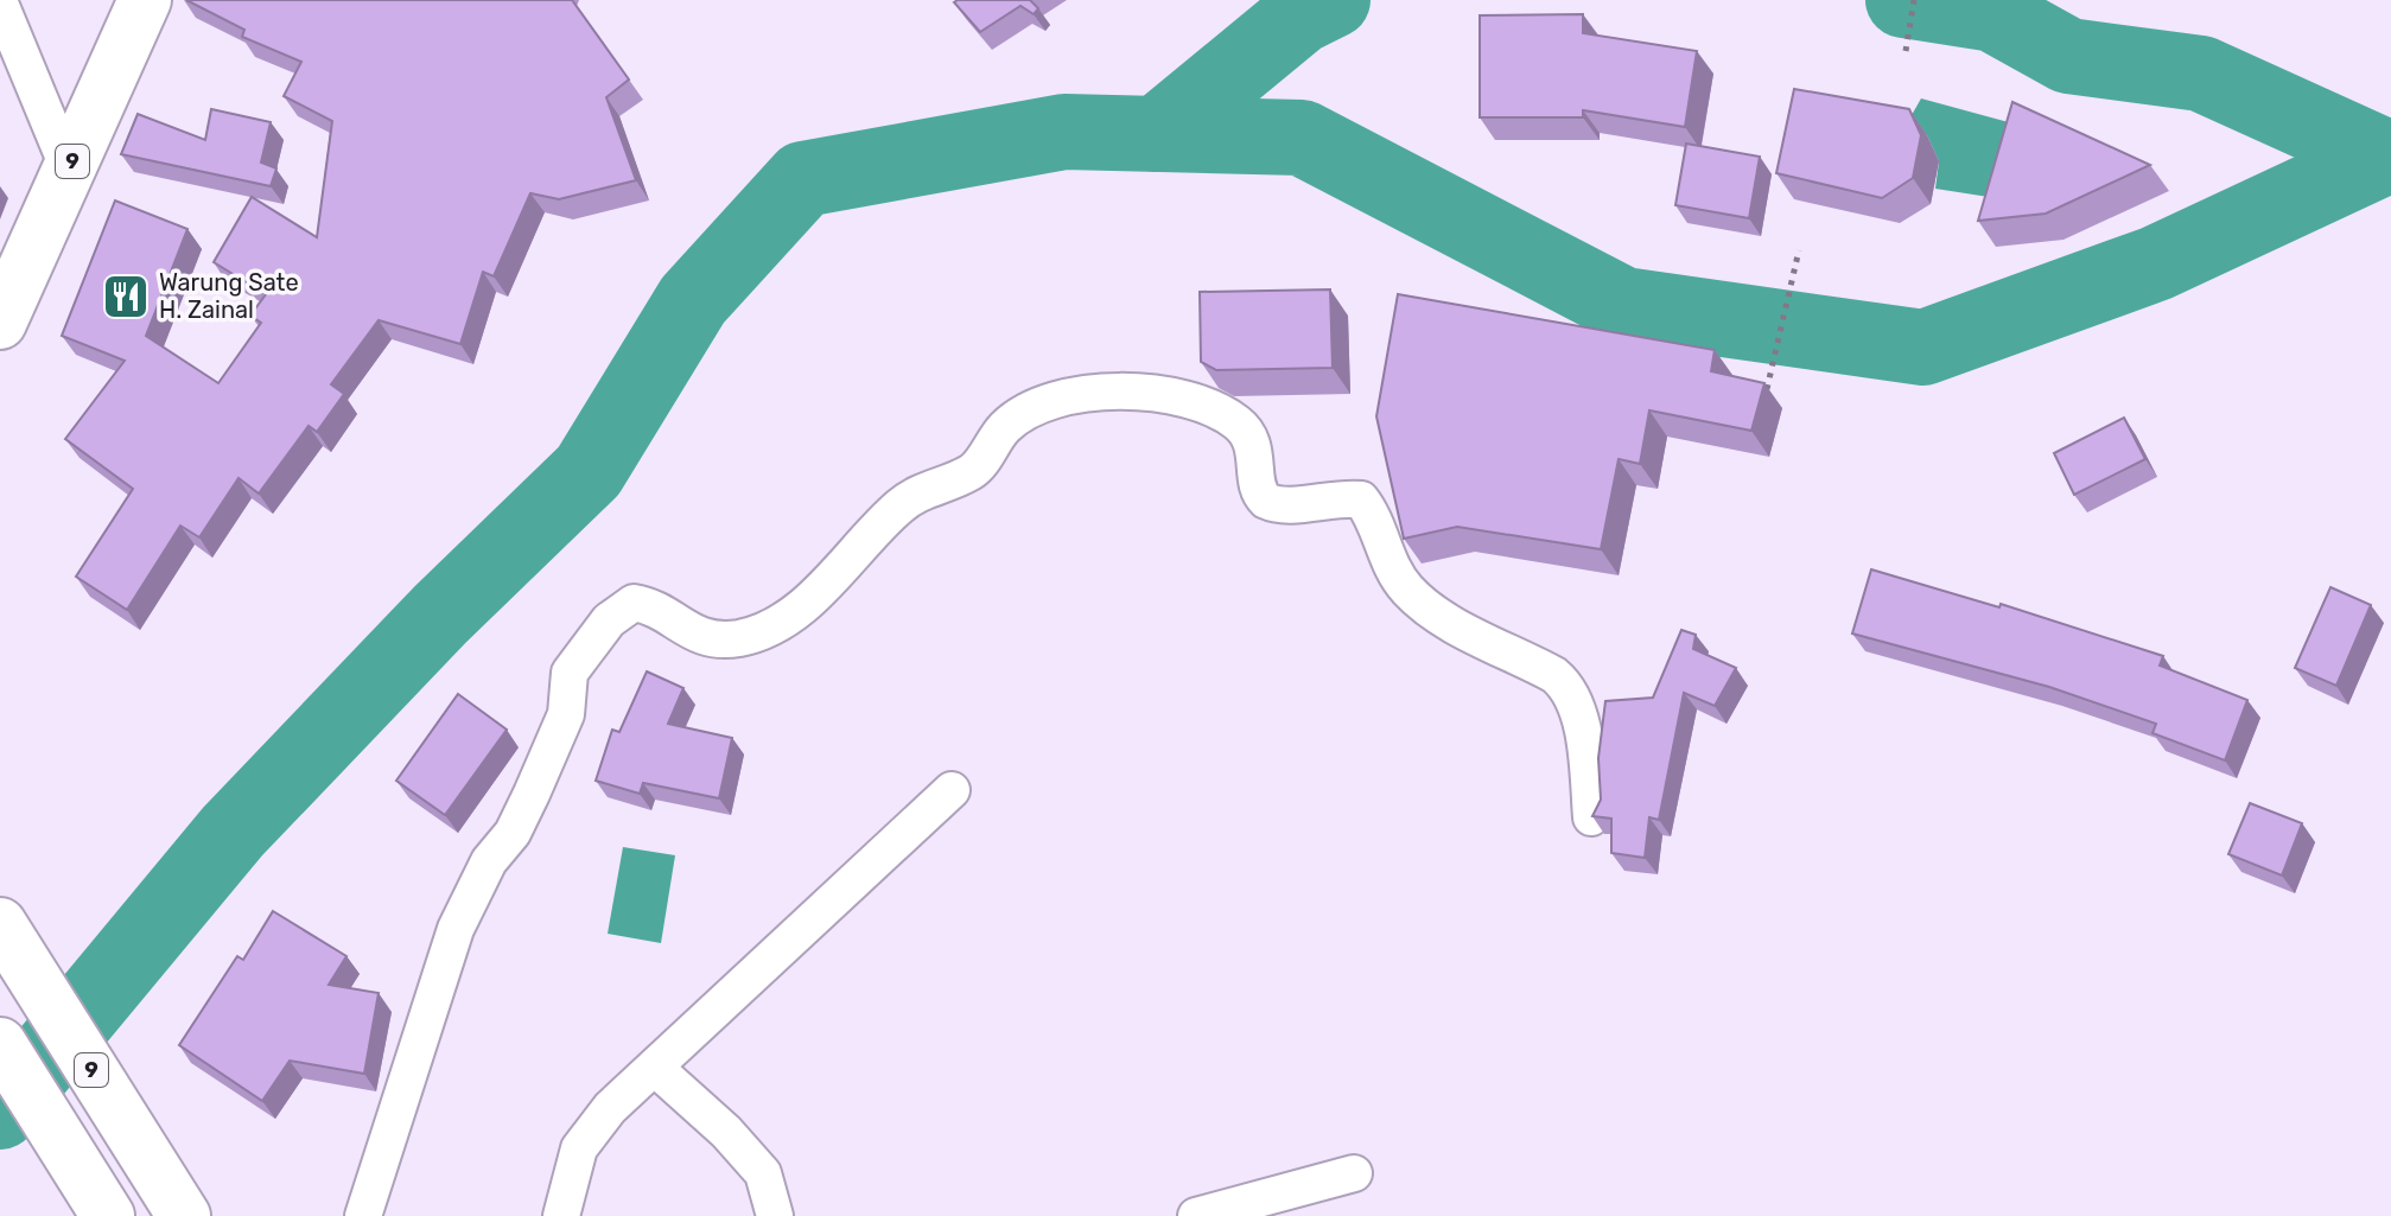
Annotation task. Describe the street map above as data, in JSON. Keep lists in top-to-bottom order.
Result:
{
  "streets": {
    "highway": ["9"]
  },
  "places": {
    "restaurant": ["Warung Sate H. Zainal"]
  }
}
